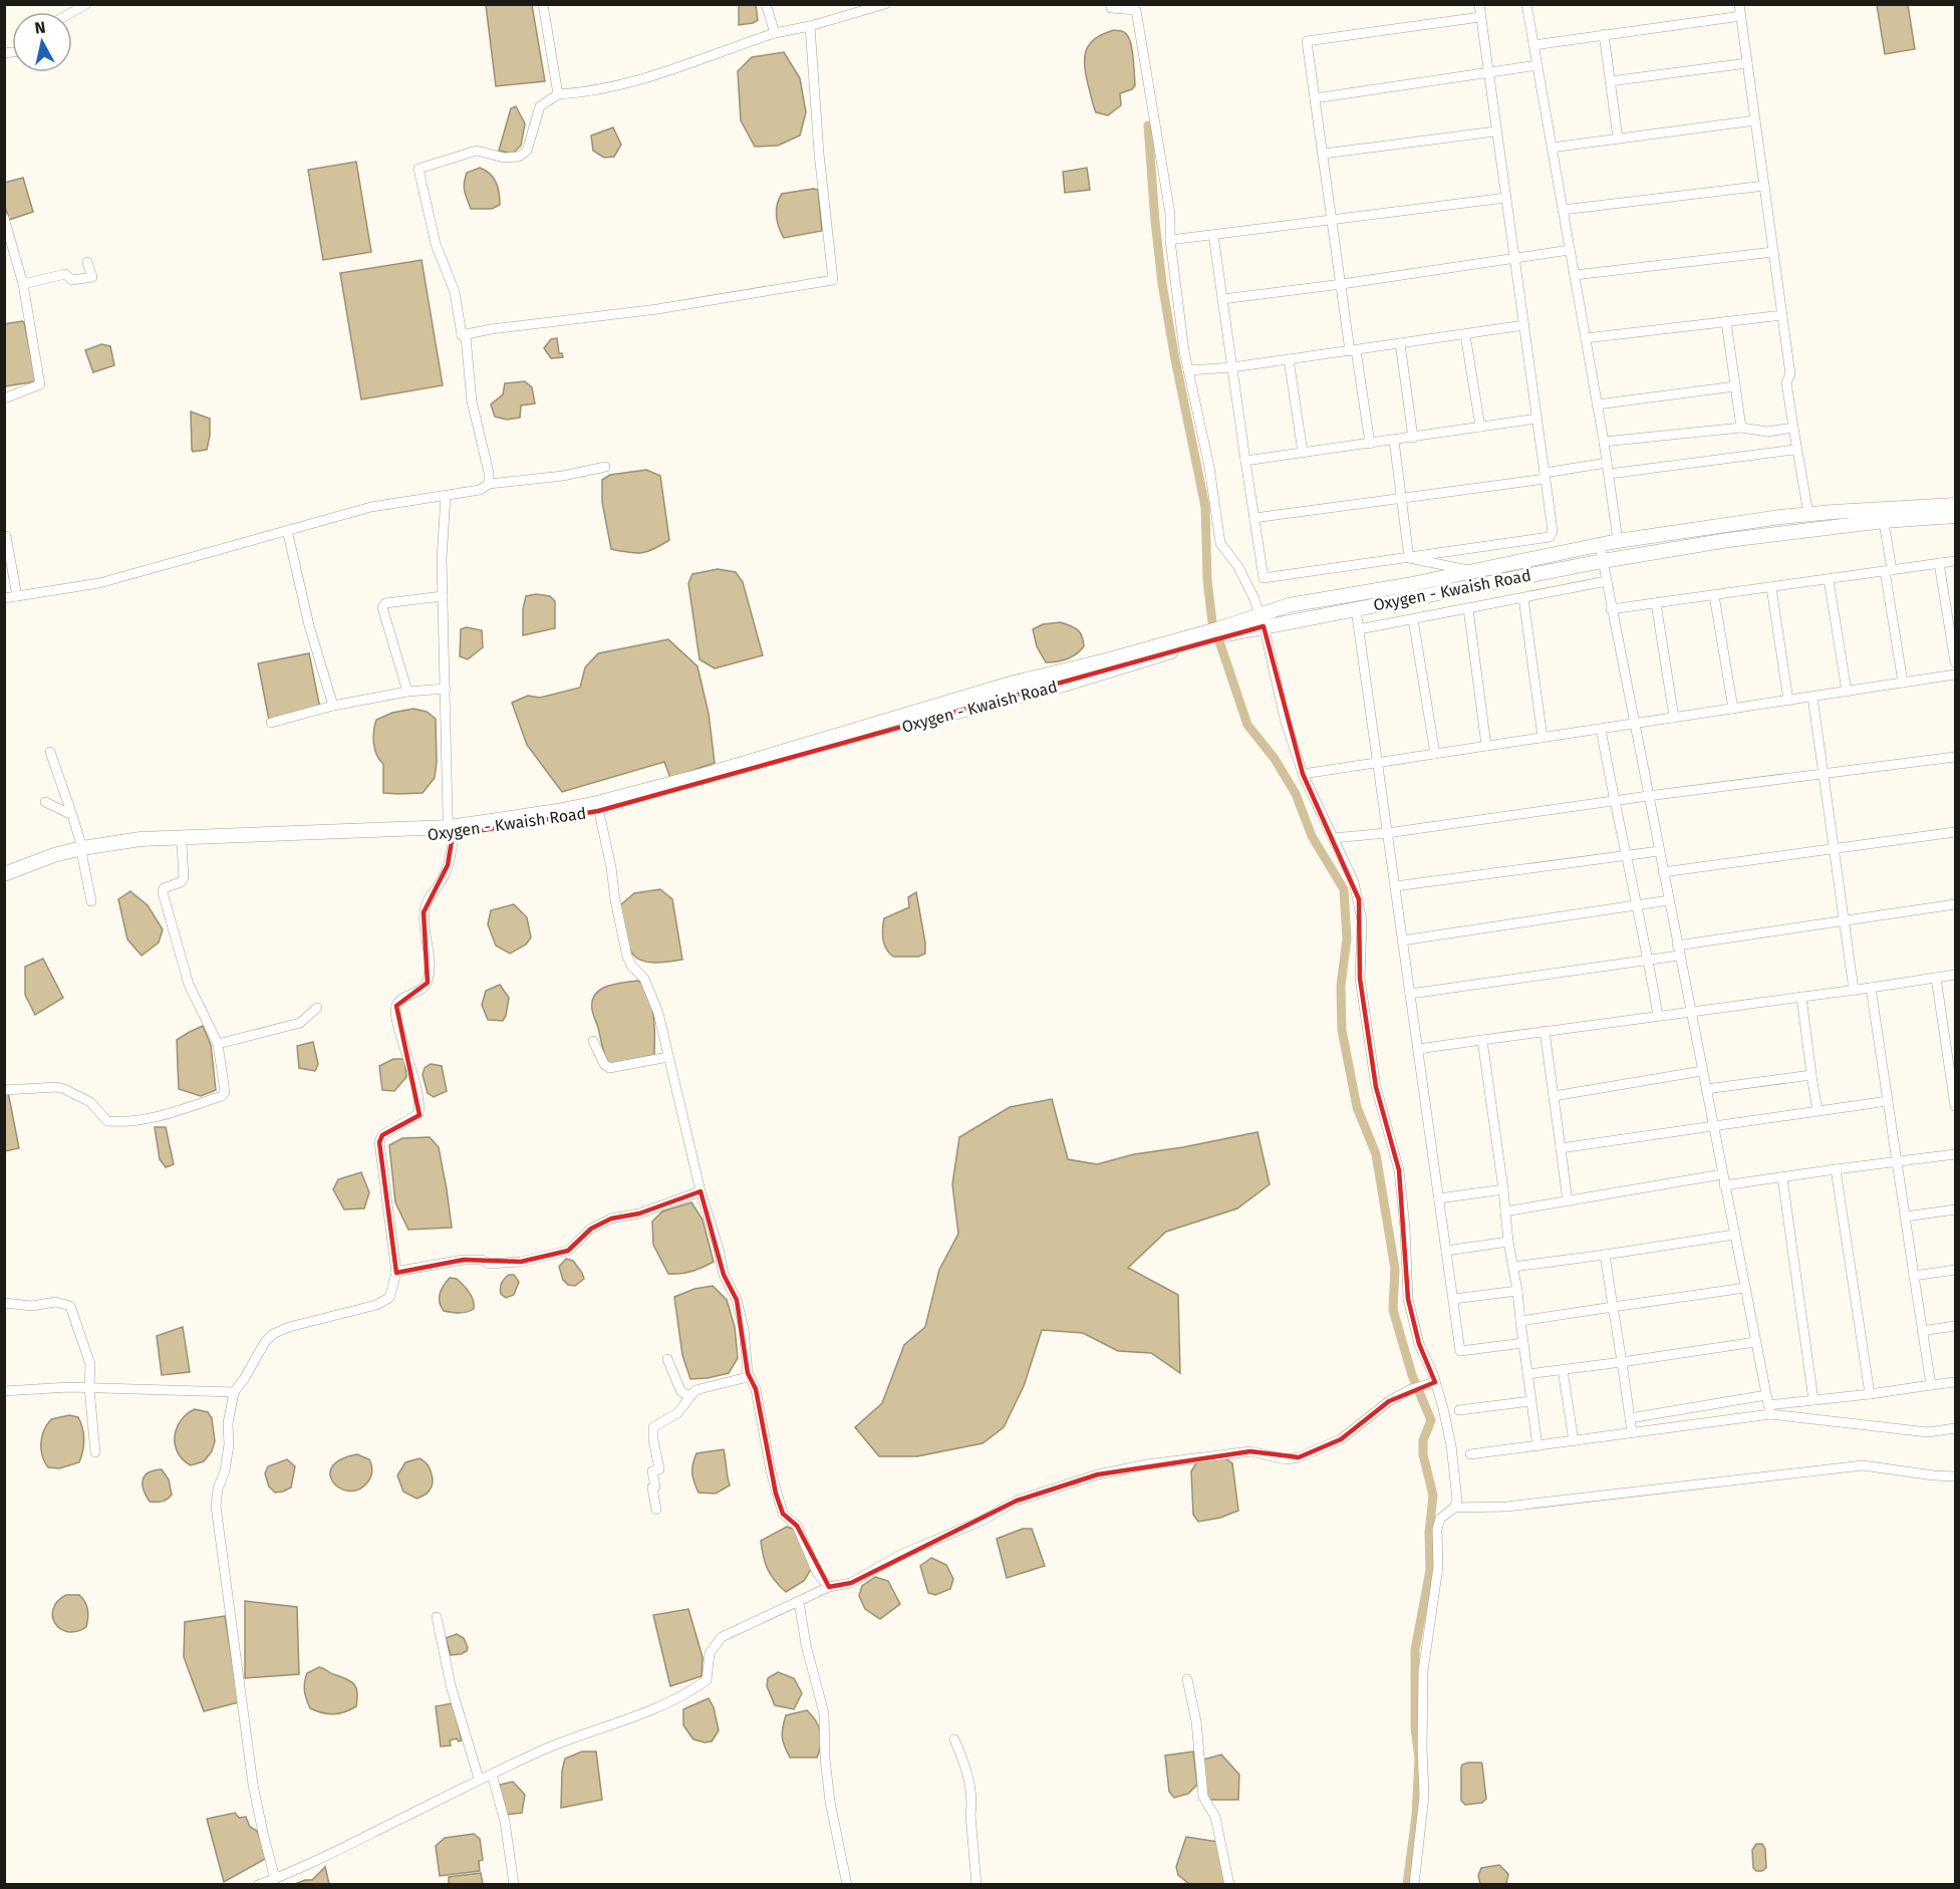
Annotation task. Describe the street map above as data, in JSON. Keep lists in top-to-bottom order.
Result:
{
  "streets": {
    "main road": ["Oxygen - Kwaish Road"]
  },
  "north": "top"
}
